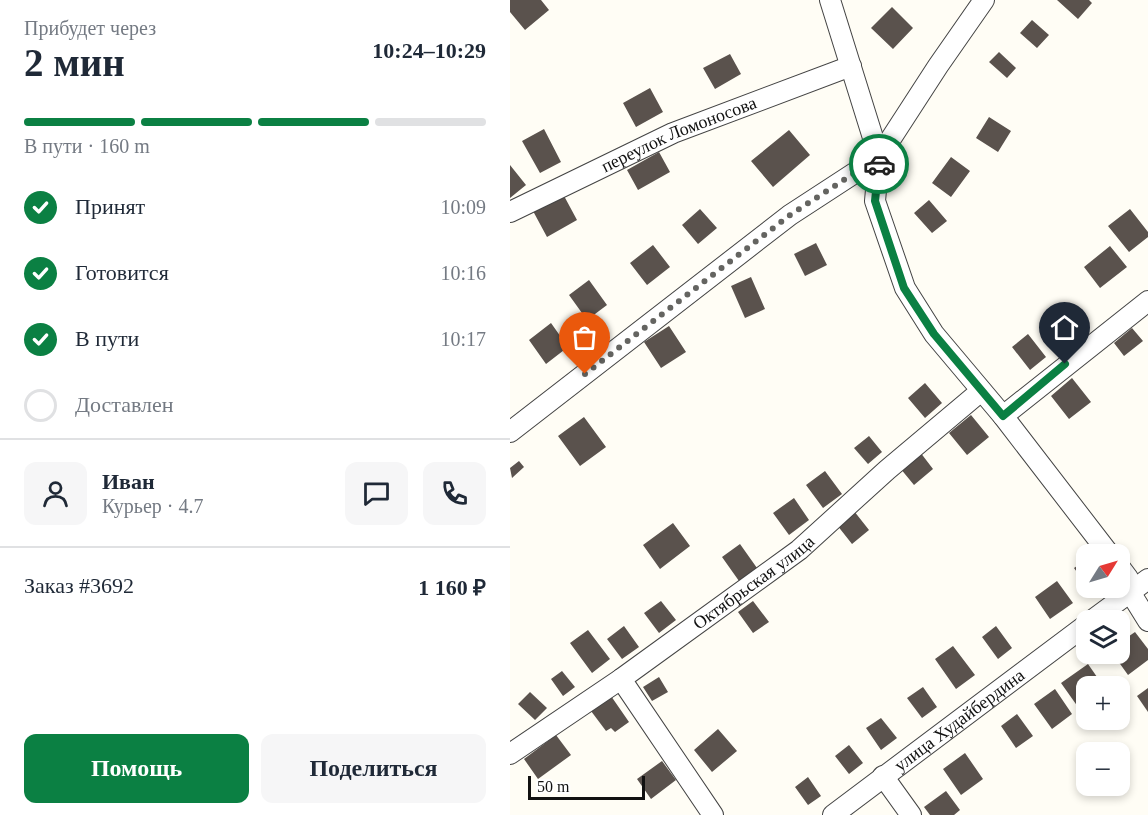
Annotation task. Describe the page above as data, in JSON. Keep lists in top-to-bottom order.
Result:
{
  "streets": {
    "street": ["переулок Ломоносова", "Октябрьская улица", "улица Худайбердина"]
  },
  "scale_bar": "50 m",
  "north": "top right",
  "page": {
    "heading": ["2 мин", "Прибудет через", "10:24–10:29"],
    "panel": [
      "Иван",
      "Курьер · 4.7",
      "Заказ #3692",
      "1 160 ₽"
    ],
    "bar": "В пути · 160 m",
    "list": [
      ["Принят", "10:09"],
      ["Готовится", "10:16"],
      ["В пути", "10:17"],
      "Доставлен"
    ],
    "map_buttons": ["+", "−"],
    "buttons": ["Помощь", "Поделиться"],
    "scale": "50 m"
  }
}
